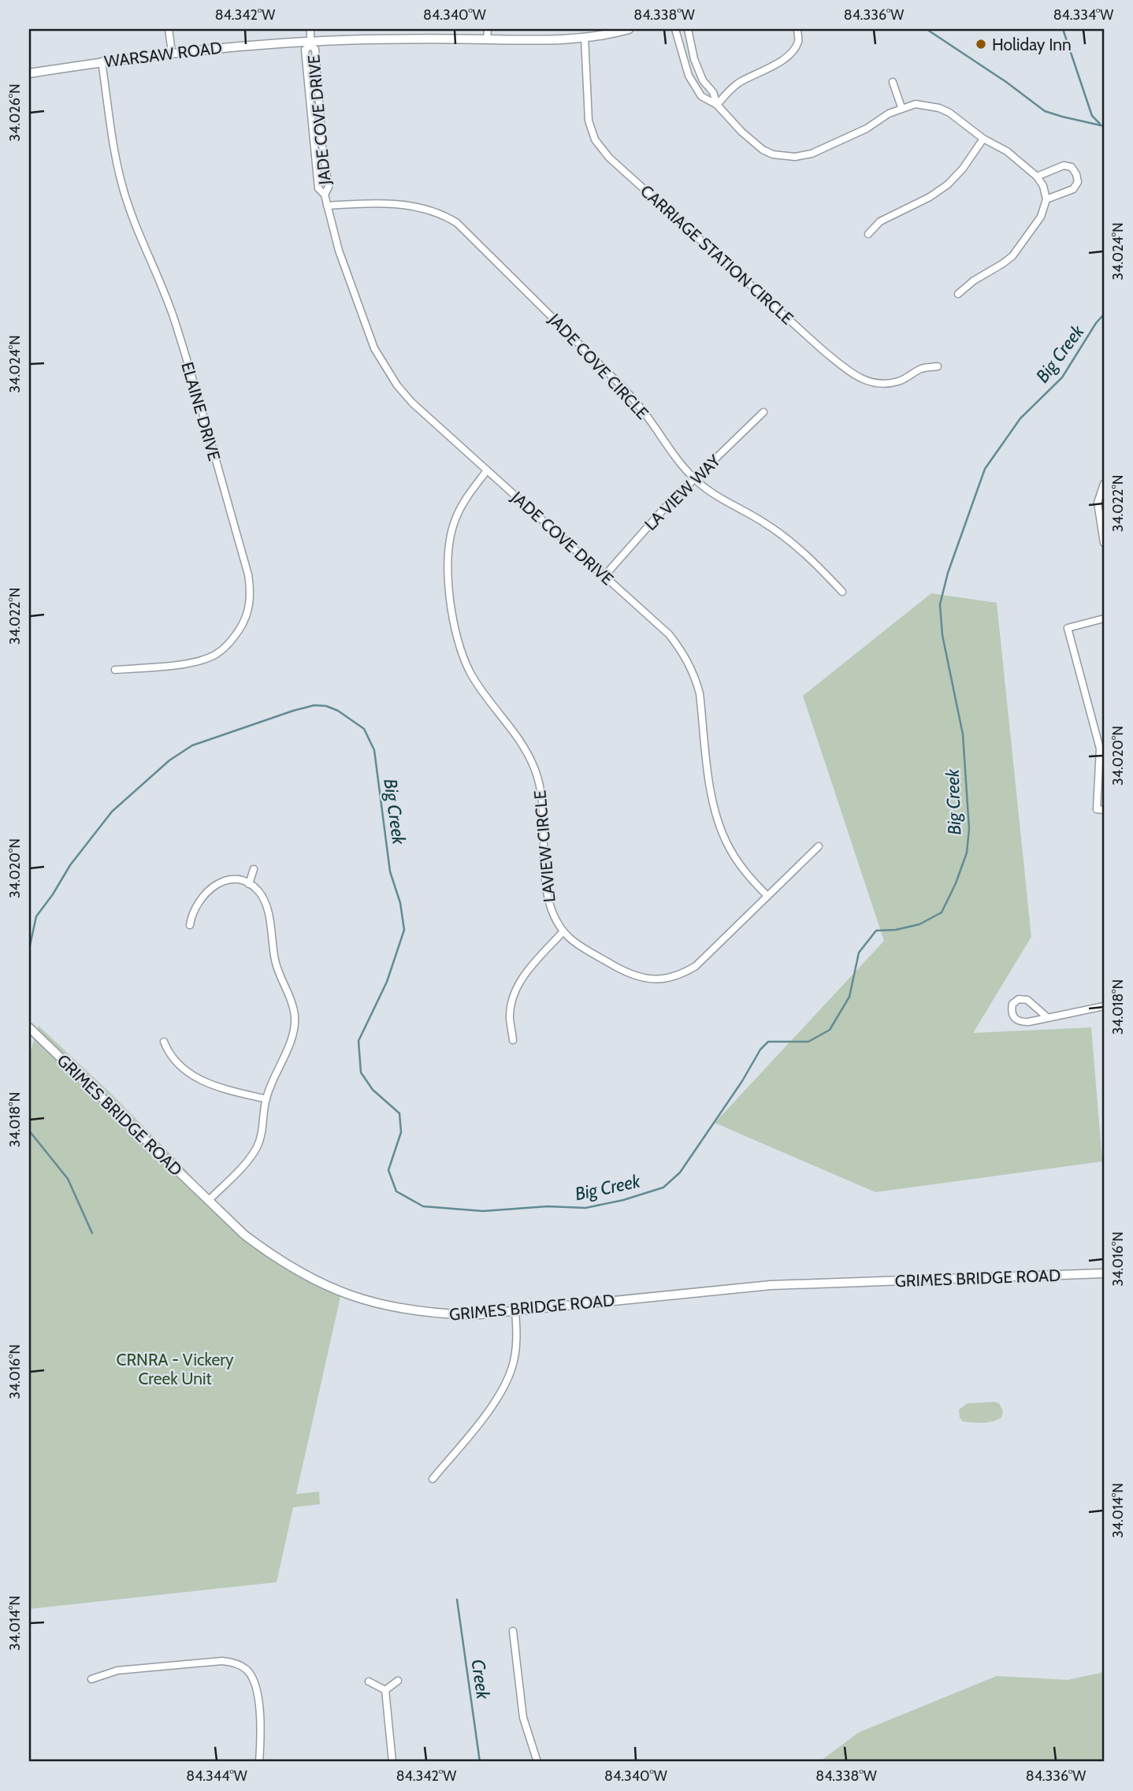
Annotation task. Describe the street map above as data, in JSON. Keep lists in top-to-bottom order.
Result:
{
  "streets": {
    "street": [
      "WARSAW ROAD",
      "JADE COVE DRIVE",
      "CARRIAGE STATION CIRCLE",
      "JADE COVE CIRCLE",
      "ELAINE DRIVE",
      "LA VIEW WAY",
      "LAVIEW CIRCLE",
      "GRIMES BRIDGE ROAD"
    ]
  },
  "crossings": [
    ["WARSAW ROAD", "JADE COVE DRIVE"],
    ["WARSAW ROAD", "CARRIAGE STATION CIRCLE"],
    ["WARSAW ROAD", "ELAINE DRIVE"],
    ["JADE COVE DRIVE", "JADE COVE CIRCLE"],
    ["JADE COVE DRIVE", "LA VIEW WAY"],
    ["JADE COVE DRIVE", "LAVIEW CIRCLE"],
    ["JADE COVE CIRCLE", "LA VIEW WAY"]
  ],
  "water": ["Big Creek", "Creek"],
  "parks": ["CRNRA - Vickery Creek Unit"],
  "places": ["Holiday Inn"],
  "coordinates": [
    "84.342°W",
    "84.340°W",
    "84.338°W",
    "84.336°W",
    "84.334°W",
    "34.026°N",
    "34.024°N",
    "34.022°N",
    "34.020°N",
    "34.018°N",
    "34.016°N",
    "34.014°N",
    "84.344°W"
  ]
}
